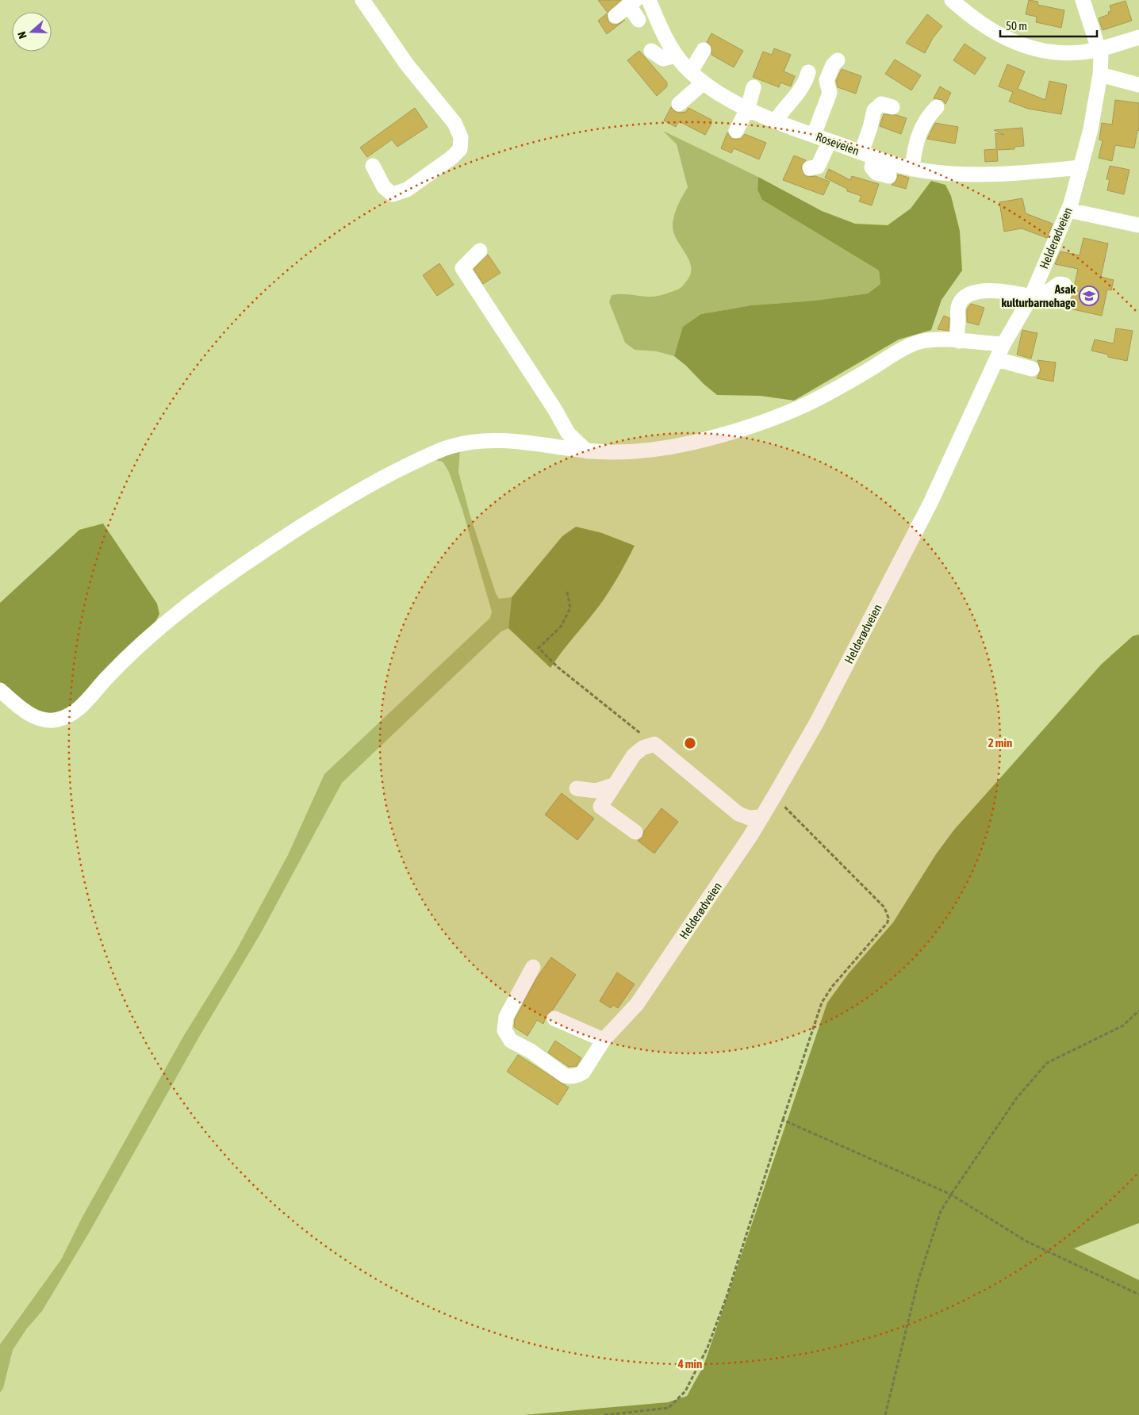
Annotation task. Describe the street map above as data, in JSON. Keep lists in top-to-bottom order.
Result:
{
  "streets": {
    "street": ["Roseveien", "Helderødveien"]
  },
  "crossings": [
    ["Roseveien", "Helderødveien"]
  ],
  "places": {
    "school or university": ["Asak kulturbarnehage"]
  },
  "scale_bar": "50 m",
  "north": "left",
  "rings": ["2 min", "4 min"]
}
